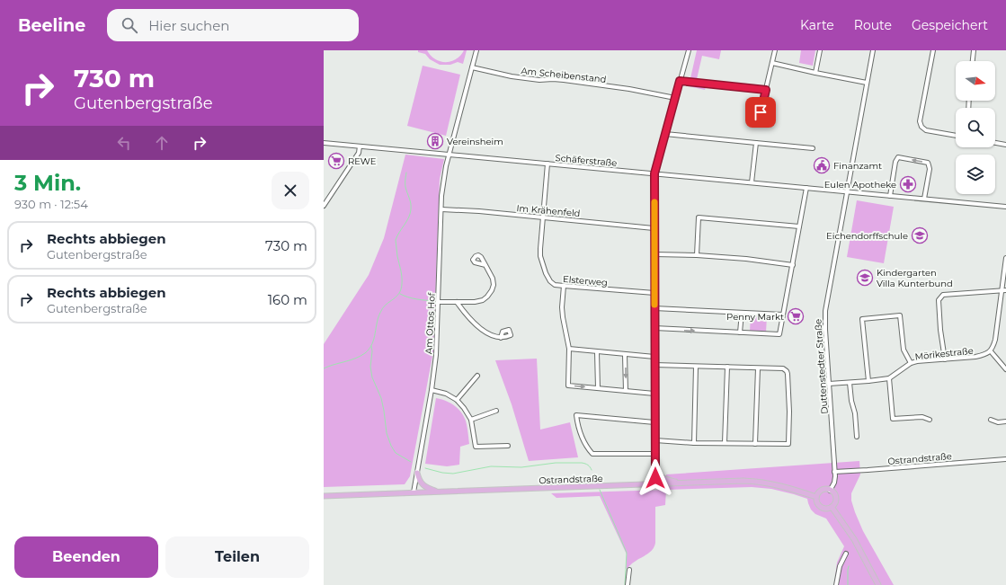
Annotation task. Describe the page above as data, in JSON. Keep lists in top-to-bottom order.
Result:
{
  "streets": {
    "main road": ["Ostrandstraße"],
    "street": [
      "Am Scheibenstand",
      "Schäferstraße",
      "Im Krähenfeld",
      "Elsterweg",
      "Am Ottos Hof",
      "Mörikestraße",
      "Duttenstedter Straße"
    ]
  },
  "crossings": [
    ["Am Scheibenstand", "Am Ottos Hof"],
    ["Schäferstraße", "Elsterweg"],
    ["Schäferstraße", "Am Ottos Hof"],
    ["Schäferstraße", "Duttenstedter Straße"],
    ["Im Krähenfeld", "Elsterweg"],
    ["Im Krähenfeld", "Am Ottos Hof"],
    ["Am Ottos Hof", "Ostrandstraße"],
    ["Mörikestraße", "Duttenstedter Straße"],
    ["Duttenstedter Straße", "Ostrandstraße"]
  ],
  "places": {
    "building": ["Vereinsheim"],
    "supermarket": ["REWE", "Penny Markt"],
    "public building": ["Finanzamt"],
    "pharmacy": ["Eulen Apotheke"],
    "school or university": ["Eichendorffschule", "Kindergarten Villa Kunterbund"]
  },
  "north": "right",
  "page": {
    "header": "Beeline",
    "search": "Hier suchen",
    "nav": ["Karte", "Route", "Gespeichert"],
    "turn": ["730 m", "Gutenbergstraße"],
    "heading": ["3 Min.", "930 m · 12:54"],
    "list": [
      {
        "name": "Rechts abbiegen",
        "note": "Gutenbergstraße",
        "value": "730 m"
      },
      {
        "name": "Rechts abbiegen",
        "note": "Gutenbergstraße",
        "value": "160 m"
      }
    ],
    "buttons": ["Beenden", "Teilen"]
  }
}
